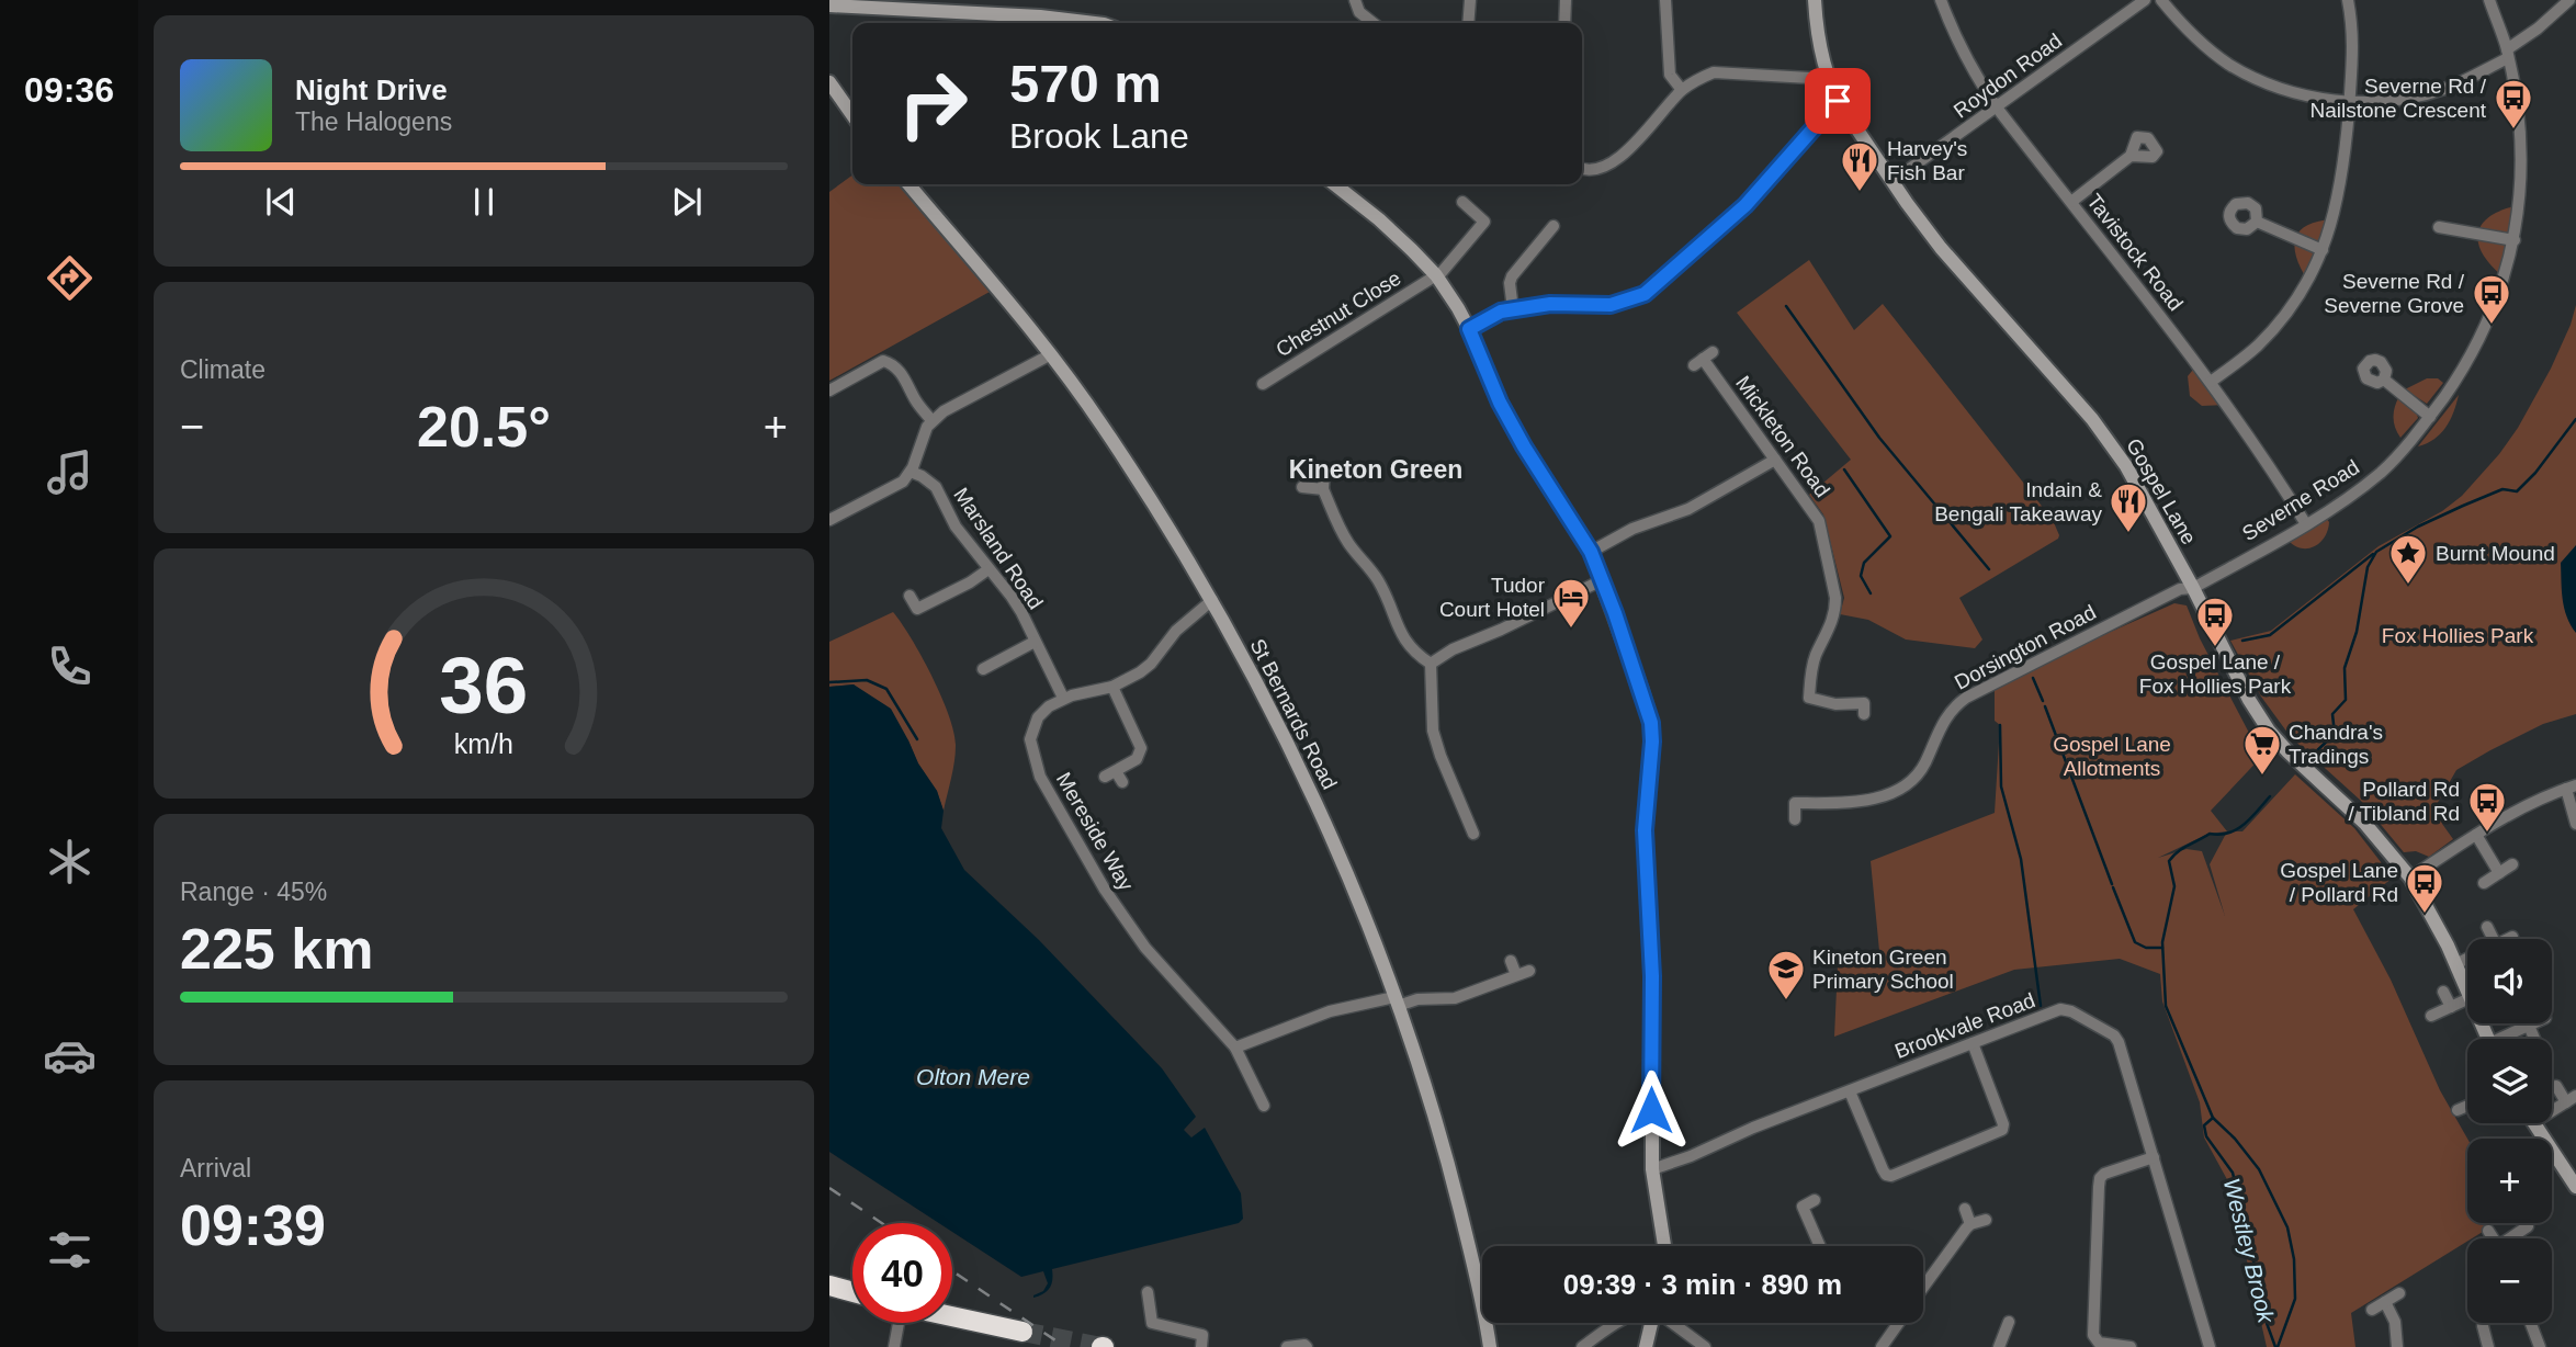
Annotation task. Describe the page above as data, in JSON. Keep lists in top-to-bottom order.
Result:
{
  "streets": {
    "street": [
      "Roydon Road",
      "Tavistock Road",
      "Chestnut Close",
      "Mickleton Road",
      "Gospel Lane",
      "Severne Road",
      "Marsland Road",
      "Dorsington Road",
      "St Bernards Road",
      "Mereside Way",
      "Brookvale Road"
    ]
  },
  "crossings": [
    ["Roydon Road", "Tavistock Road"],
    ["Roydon Road", "Gospel Lane"],
    ["Tavistock Road", "Severne Road"],
    ["Gospel Lane", "Severne Road"],
    ["Gospel Lane", "Dorsington Road"],
    ["Severne Road", "Dorsington Road"],
    ["Marsland Road", "Mereside Way"],
    ["St Bernards Road", "Mereside Way"]
  ],
  "districts": ["Kineton Green"],
  "water": ["Olton Mere", "Westley Brook"],
  "parks": ["Fox Hollies Park", "Gospel Lane Allotments"],
  "places": {
    "bus stop": [
      "Severne Rd / Nailstone Crescent",
      "Severne Rd / Severne Grove",
      "Gospel Lane / Fox Hollies Park",
      "Pollard Rd / Tibland Rd",
      "Gospel Lane / Pollard Rd"
    ],
    "restaurant": ["Harvey's Fish Bar", "Indain & Bengali Takeaway"],
    "place": ["Burnt Mound"],
    "hotel": ["Tudor Court Hotel"],
    "supermarket": ["Chandra's Tradings"],
    "school or university": ["Kineton Green Primary School"]
  },
  "page": {
    "tabs": "09:36",
    "turn": ["570 m", "Brook Lane"],
    "song": ["Night Drive", "The Halogens"],
    "tile": [
      "Climate",
      ["Range · 45%", "225 km"],
      ["Arrival", "09:39"]
    ],
    "heat": ["−", "20.5°", "+"],
    "map_buttons": ["+", "−"],
    "limit": "40",
    "trip": "09:39 · 3 min · 890 m",
    "gauge": ["36", "km/h"]
  }
}
